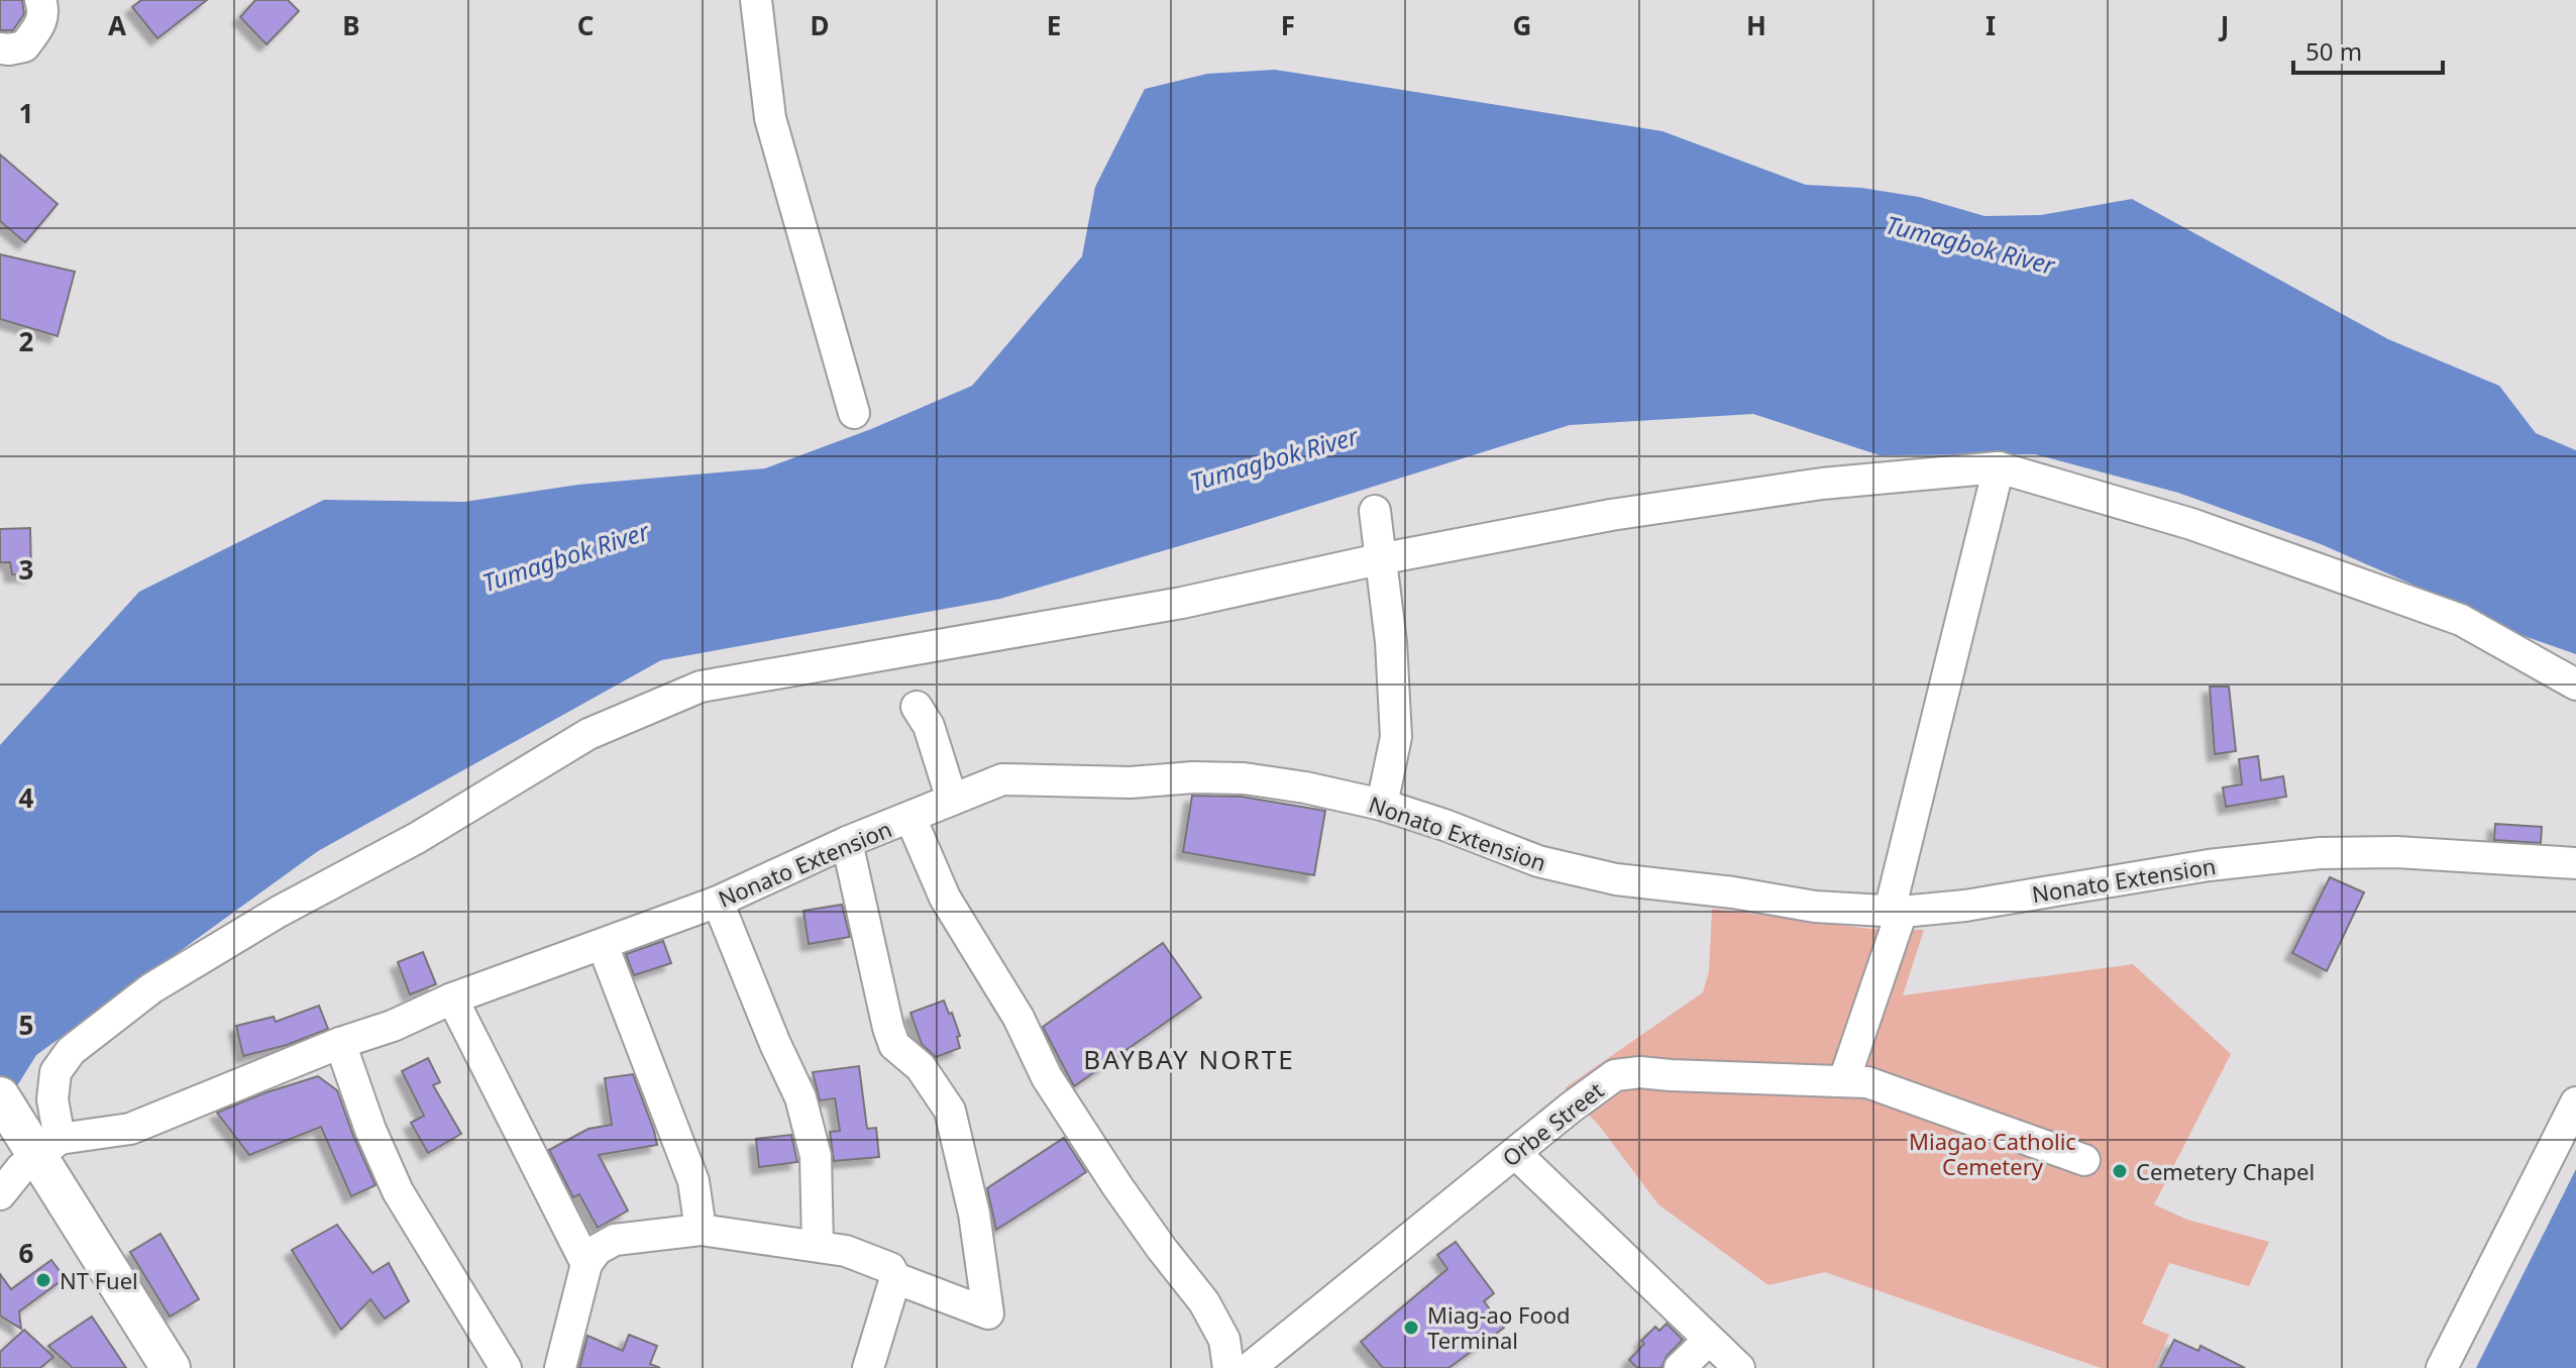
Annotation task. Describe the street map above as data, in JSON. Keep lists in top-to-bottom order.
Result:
{
  "streets": {
    "street": ["Nonato Extension", "Orbe Street"]
  },
  "districts": ["BAYBAY NORTE"],
  "water": ["Tumagbok River"],
  "parks": ["Miagao Catholic Cemetery"],
  "places": ["Cemetery Chapel", "NT Fuel", "Miag-ao Food Terminal"],
  "scale_bar": "50 m",
  "grid": {
    "columns": [
      "A",
      "B",
      "C",
      "D",
      "E",
      "F",
      "G",
      "H",
      "I",
      "J"
    ],
    "rows": [
      "1",
      "2",
      "3",
      "4",
      "5",
      "6"
    ]
  }
}
